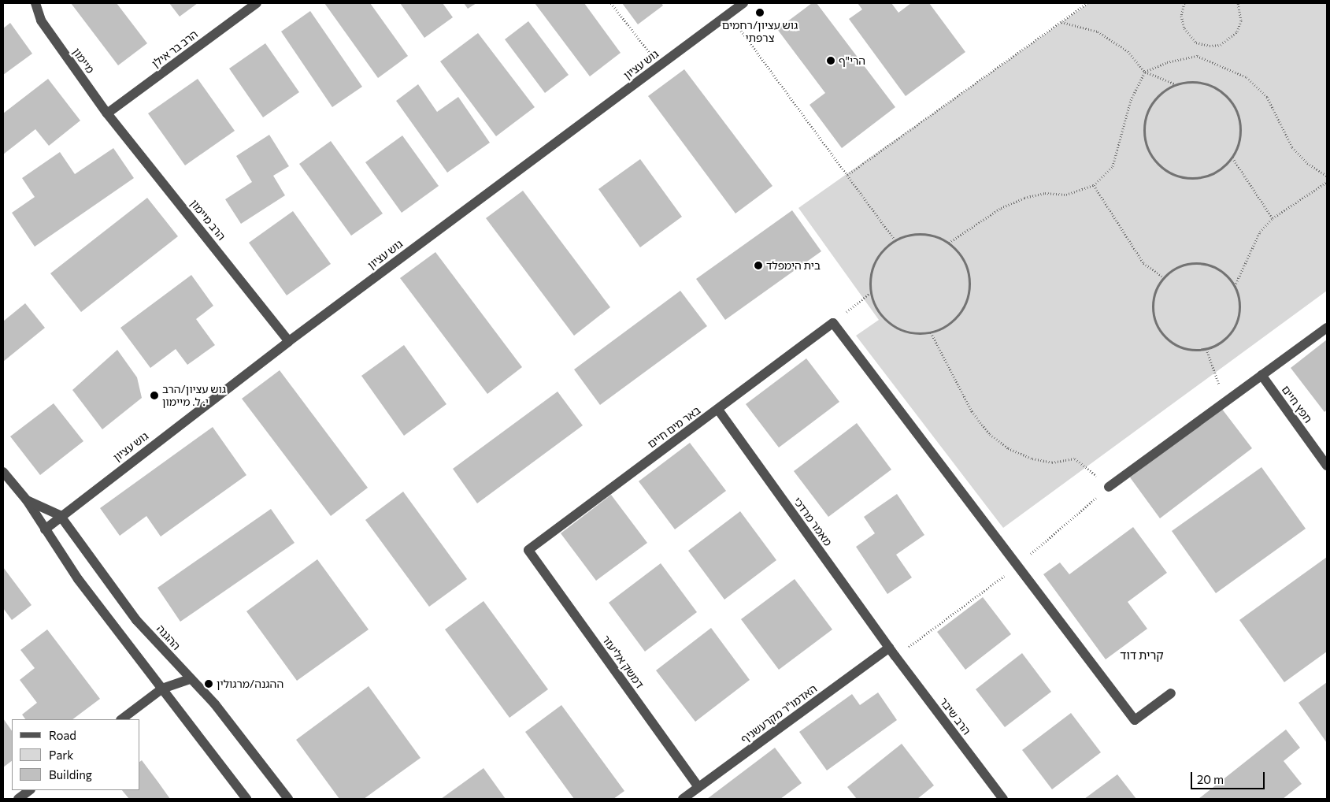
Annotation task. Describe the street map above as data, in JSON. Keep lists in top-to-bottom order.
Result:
{
  "streets": {
    "street": [
      "הרב בר אילן",
      "מיימון",
      "גוש עציון",
      "הרב מיימון",
      "חפץ חיים",
      "באר מים חיים",
      "מאמר מרדכי",
      "ההגנה",
      "דמשק אליעזר",
      "האדמו\"ר מקרעשניף",
      "הרב שיבר"
    ]
  },
  "crossings": [
    ["הרב בר אילן", "מיימון"],
    ["הרב בר אילן", "הרב מיימון"],
    ["מיימון", "הרב מיימון"],
    ["גוש עציון", "הרב מיימון"],
    ["גוש עציון", "ההגנה"],
    ["באר מים חיים", "מאמר מרדכי"],
    ["באר מים חיים", "דמשק אליעזר"],
    ["מאמר מרדכי", "האדמו\"ר מקרעשניף"],
    ["מאמר מרדכי", "הרב שיבר"],
    ["דמשק אליעזר", "האדמו\"ר מקרעשניף"],
    ["האדמו\"ר מקרעשניף", "הרב שיבר"]
  ],
  "districts": ["קרית דוד"],
  "places": [
    "גוש עציון/רחמים צרפתי",
    "הרי\"ף",
    "בית הימפלד",
    "גוש עציון/הרב י. ל. מיימון",
    "ההגנה/מרגולין"
  ],
  "legend": ["Road", "Park", "Building"],
  "scale_bar": "20 m"
}
